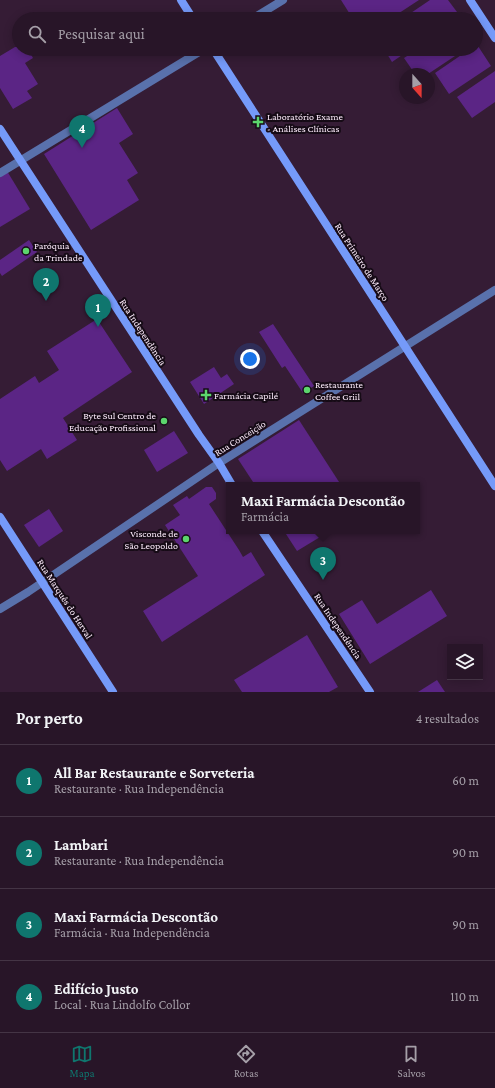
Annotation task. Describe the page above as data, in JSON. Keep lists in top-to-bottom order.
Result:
{
  "streets": {
    "street": [
      "Rua Primeiro de Março",
      "Rua Independência",
      "Rua Conceição",
      "Rua Marquês do Herval"
    ]
  },
  "crossings": [
    ["Rua Primeiro de Março", "Rua Conceição"],
    ["Rua Independência", "Rua Conceição"],
    ["Rua Conceição", "Rua Marquês do Herval"]
  ],
  "places": {
    "health": ["Laboratório Exame - Análises Clínicas", "Farmácia Capilé"],
    "other": [
      "Paróquia da Trindade",
      "Restaurante Coffee Griil",
      "Byte Sul Centro de Educação Profissional",
      "Visconde de São Leopoldo"
    ]
  },
  "north": "bottom",
  "page": {
    "search": "Pesquisar aqui",
    "pins": [
      "4",
      "2",
      "1",
      "3"
    ],
    "popup": ["Maxi Farmácia Descontão", "Farmácia"],
    "heading": ["Por perto", "4 resultados"],
    "list": [
      {
        "mark": "1",
        "name": "All Bar Restaurante e Sorveteria",
        "note": "Restaurante · Rua Independência",
        "value": "60 m"
      },
      {
        "mark": "2",
        "name": "Lambari",
        "note": "Restaurante · Rua Independência",
        "value": "90 m"
      },
      {
        "mark": "3",
        "name": "Maxi Farmácia Descontão",
        "note": "Farmácia · Rua Independência",
        "value": "90 m"
      },
      {
        "mark": "4",
        "name": "Edifício Justo",
        "note": "Local · Rua Lindolfo Collor",
        "value": "110 m"
      }
    ],
    "nav": ["Mapa", "Rotas", "Salvos"]
  }
}
